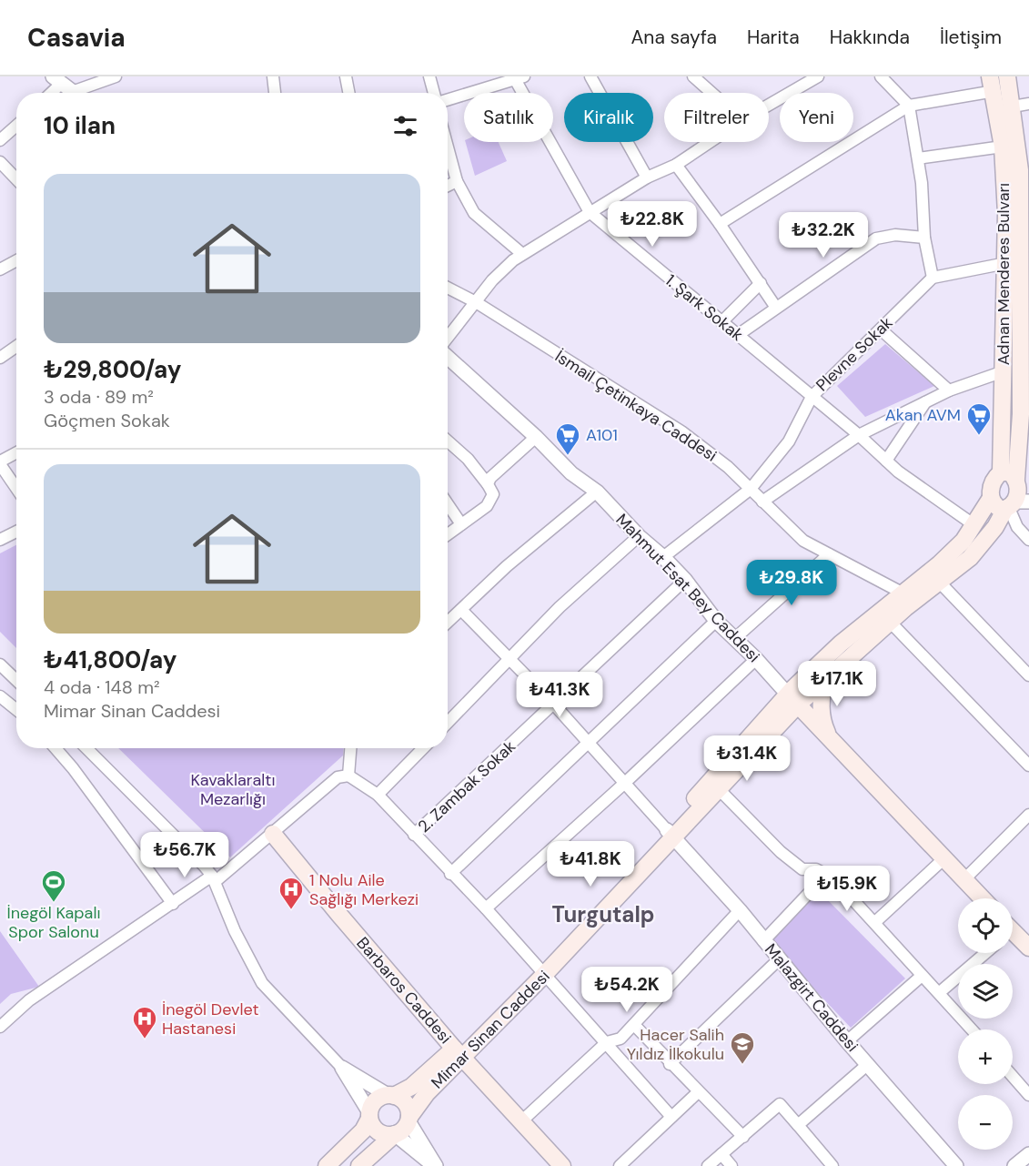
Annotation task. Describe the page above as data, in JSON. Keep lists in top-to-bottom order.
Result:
{
  "streets": {
    "main road": [
      "Adnan Menderes Bulvarı",
      "Mahmut Esat Bey Caddesi",
      "Barbaros Caddesi",
      "Mimar Sinan Caddesi"
    ],
    "street": [
      "1. Şark Sokak",
      "Plevne Sokak",
      "İsmail Çetinkaya Caddesi",
      "2. Zambak Sokak",
      "Malazgirt Caddesi"
    ]
  },
  "crossings": [
    ["1. Şark Sokak", "Plevne Sokak"],
    ["Plevne Sokak", "İsmail Çetinkaya Caddesi"],
    ["Plevne Sokak", "Mahmut Esat Bey Caddesi"],
    ["Mahmut Esat Bey Caddesi", "2. Zambak Sokak"],
    ["Mahmut Esat Bey Caddesi", "Mimar Sinan Caddesi"],
    ["Barbaros Caddesi", "Mimar Sinan Caddesi"],
    ["Malazgirt Caddesi", "Mimar Sinan Caddesi"]
  ],
  "districts": ["Turgutalp"],
  "parks": ["Kavaklaraltı Mezarlığı"],
  "places": {
    "supermarket": ["Akan AVM", "A101"],
    "sports": ["İnegöl Kapalı Spor Salonu"],
    "hospital": ["1 Nolu Aile Sağlığı Merkezi", "İnegöl Devlet Hastanesi"],
    "school or university": ["Hacer Salih Yıldız İlkokulu"]
  },
  "page": {
    "header": "Casavia",
    "nav": [
      "Ana sayfa",
      "Harita",
      "Hakkında",
      "İletişim"
    ],
    "chip": [
      "Satılık",
      "Kiralık",
      "Filtreler",
      "Yeni"
    ],
    "heading": "10 ilan",
    "list": [
      {
        "name": "₺29,800/ay",
        "note": "3 oda · 89 m² · Göçmen Sokak"
      },
      {
        "name": "₺41,800/ay",
        "note": "4 oda · 148 m² · Mimar Sinan Caddesi"
      }
    ],
    "price": [
      "₺22.8K",
      "₺32.2K",
      "₺29.8K",
      "₺17.1K",
      "₺41.3K",
      "₺31.4K",
      "₺56.7K",
      "₺41.8K",
      "₺15.9K",
      "₺54.2K"
    ],
    "map_buttons": ["+", "−"]
  }
}
